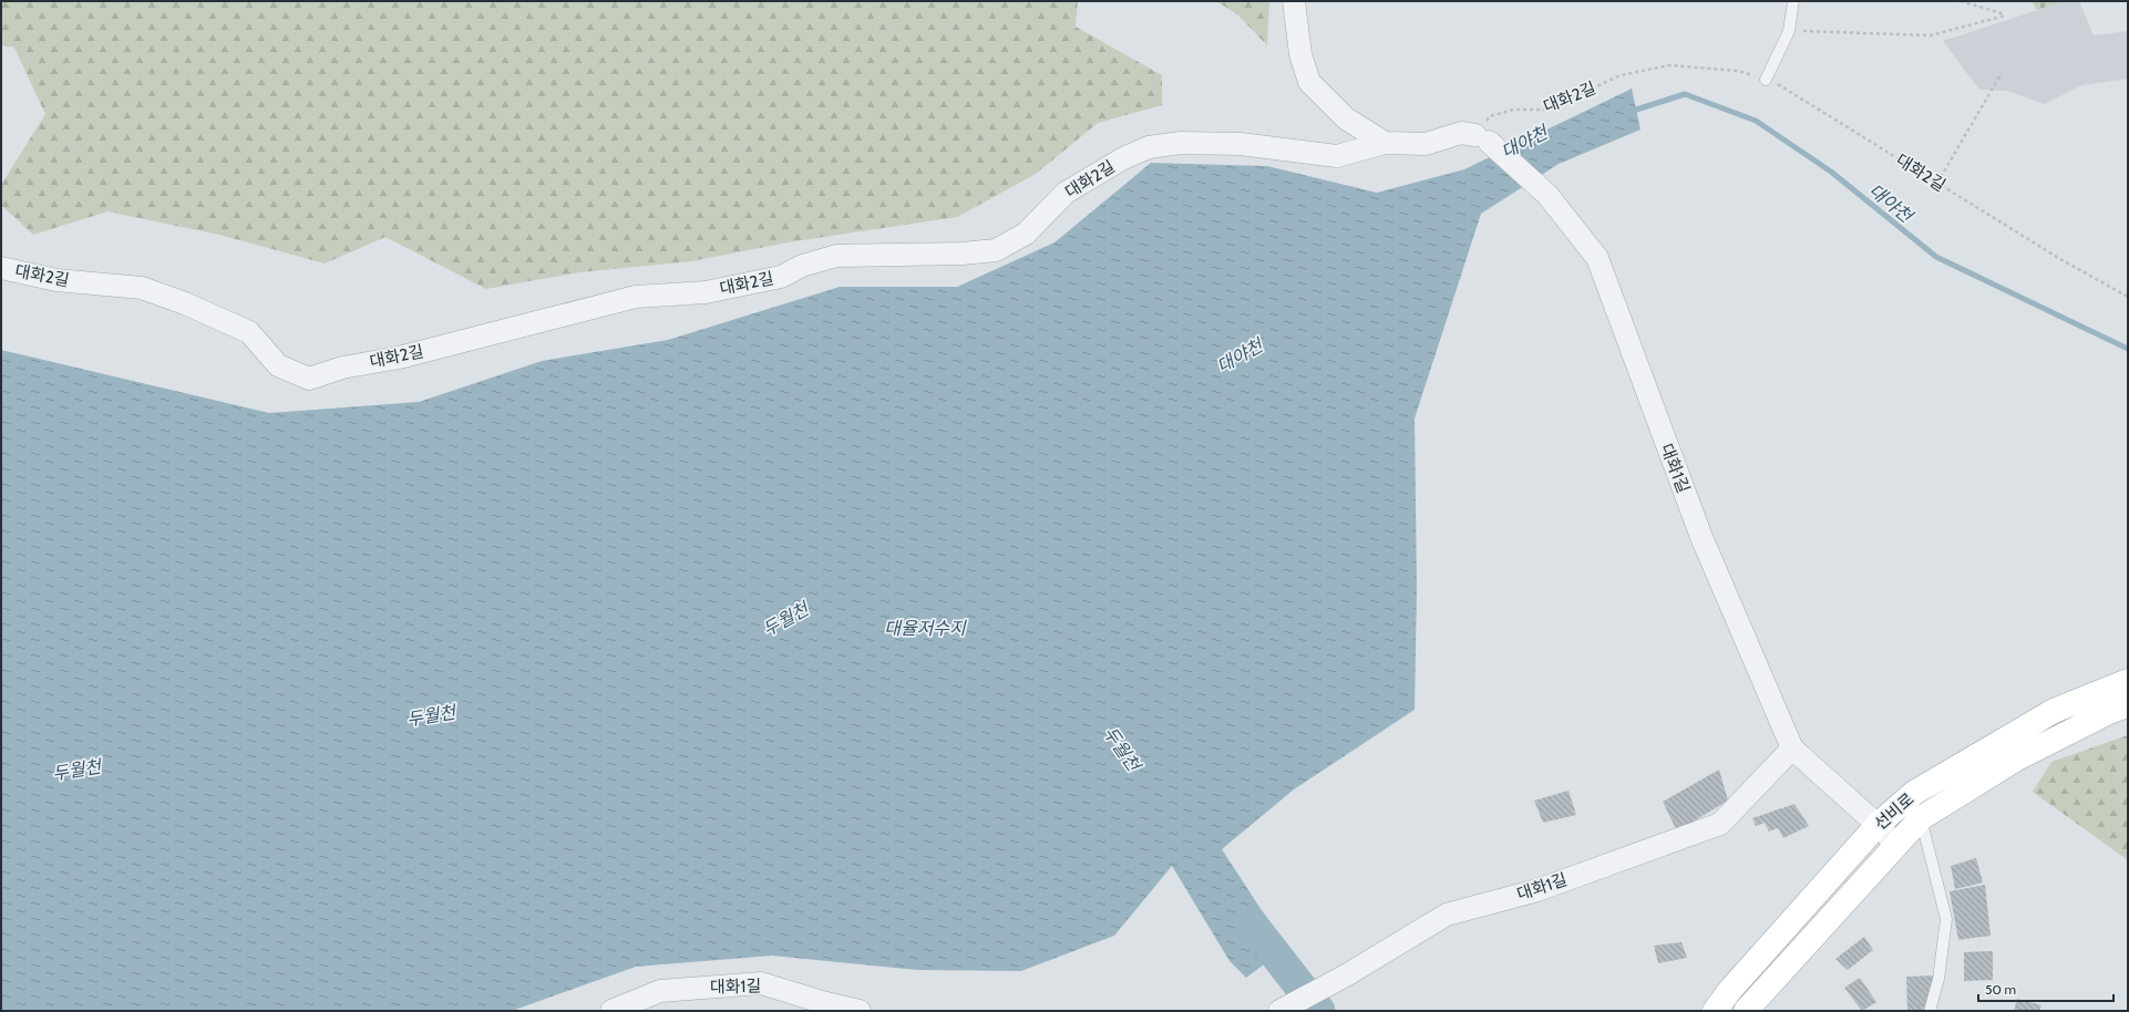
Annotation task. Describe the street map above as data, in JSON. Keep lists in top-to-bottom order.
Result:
{
  "streets": {
    "main road": ["선비로"],
    "street": ["대화2길", "대화1길"]
  },
  "crossings": [
    ["대화2길", "대화1길"],
    ["대화1길", "선비로"]
  ],
  "water": ["대야천", "두월천", "대율저수지"],
  "scale_bar": "50 m"
}
